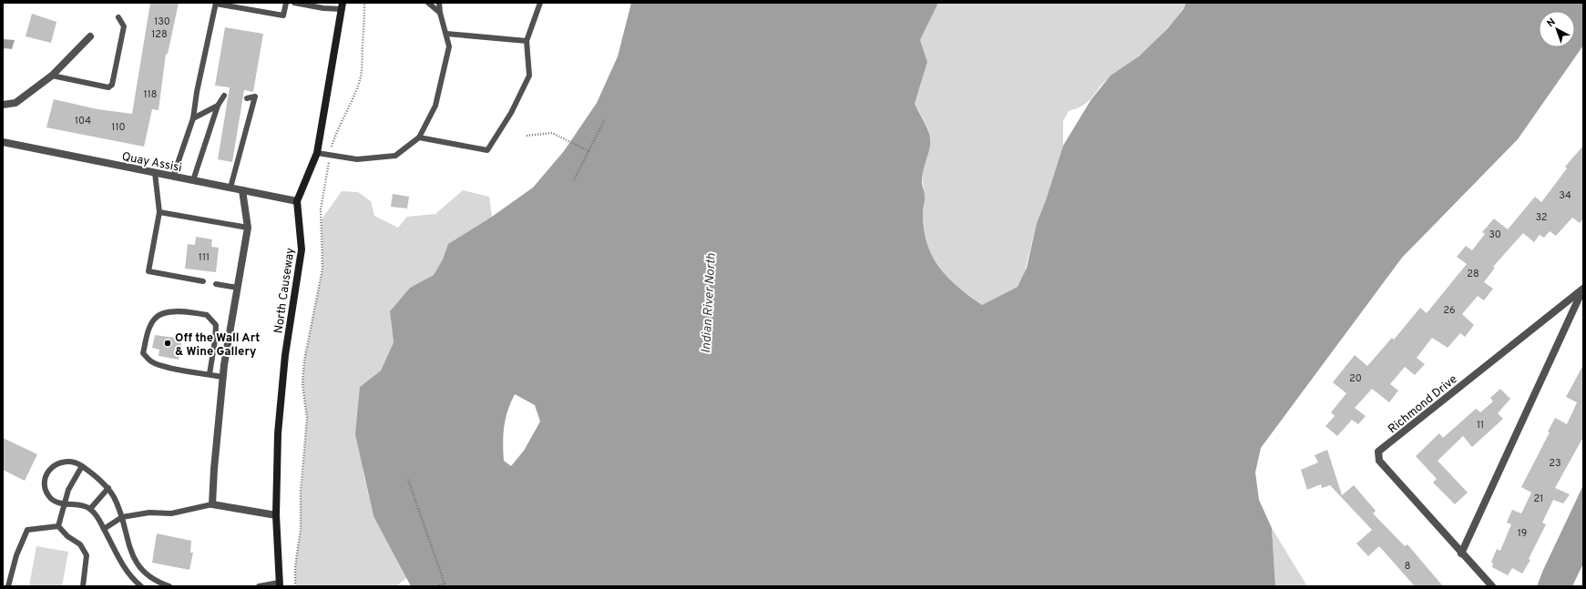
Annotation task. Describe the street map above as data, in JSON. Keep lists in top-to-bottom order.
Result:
{
  "streets": {
    "main road": ["North Causeway"],
    "street": ["Quay Assisi", "Richmond Drive"]
  },
  "crossings": [
    ["Quay Assisi", "North Causeway"]
  ],
  "water": ["Indian River North"],
  "places": ["Off the Wall Art & Wine Gallery"],
  "house_numbers": [
    "130",
    "128",
    "118",
    "104",
    "110",
    "34",
    "32",
    "30",
    "111",
    "28",
    "26",
    "20",
    "11",
    "23",
    "21",
    "19",
    "8"
  ],
  "north": "top left"
}
